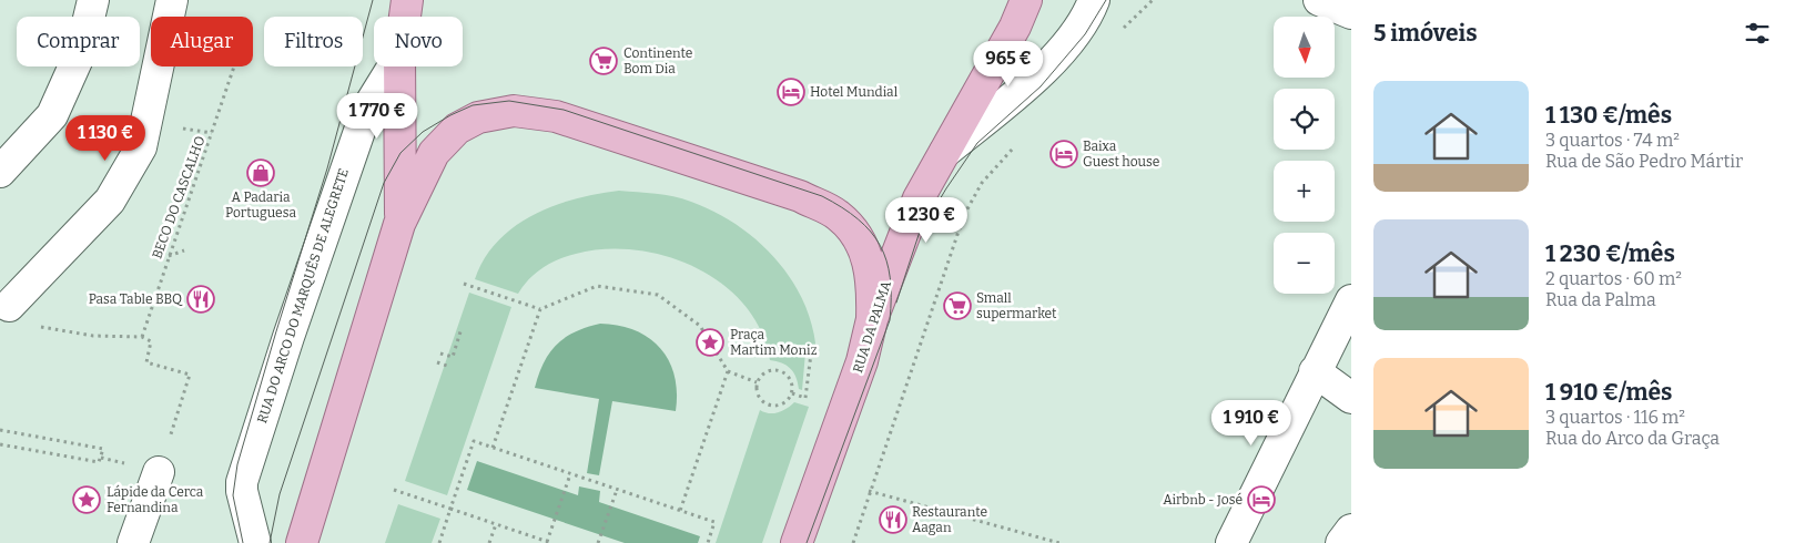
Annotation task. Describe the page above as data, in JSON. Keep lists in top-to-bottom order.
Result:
{
  "streets": {
    "main road": ["RUA DO ARCO DO MARQUÊS DE ALEGRETE", "RUA DA PALMA"],
    "path": ["BECO DO CASCALHO"]
  },
  "places": {
    "supermarket": ["Continente Bom Dia", "Small supermarket"],
    "hotel": ["Hotel Mundial", "Baixa Guest house", "Airbnb - José"],
    "shop": ["A Padaria Portuguesa"],
    "restaurant": ["Pasa Table BBQ", "Restaurante Aagan"],
    "place": ["Praça Martim Moniz", "Lápide da Cerca Fernandina"]
  },
  "north": "bottom",
  "page": {
    "heading": "5 imóveis",
    "map_buttons": ["+", "−"],
    "chip": [
      "Comprar",
      "Alugar",
      "Filtros",
      "Novo"
    ],
    "price": [
      "965 €",
      "1 770 €",
      "1 130 €",
      "1 230 €",
      "1 910 €"
    ],
    "list": [
      {
        "name": "1 130 €/mês",
        "note": "3 quartos · 74 m² · Rua de São Pedro Mártir"
      },
      {
        "name": "1 230 €/mês",
        "note": "2 quartos · 60 m² · Rua da Palma"
      },
      {
        "name": "1 910 €/mês",
        "note": "3 quartos · 116 m² · Rua do Arco da Graça"
      }
    ]
  }
}
